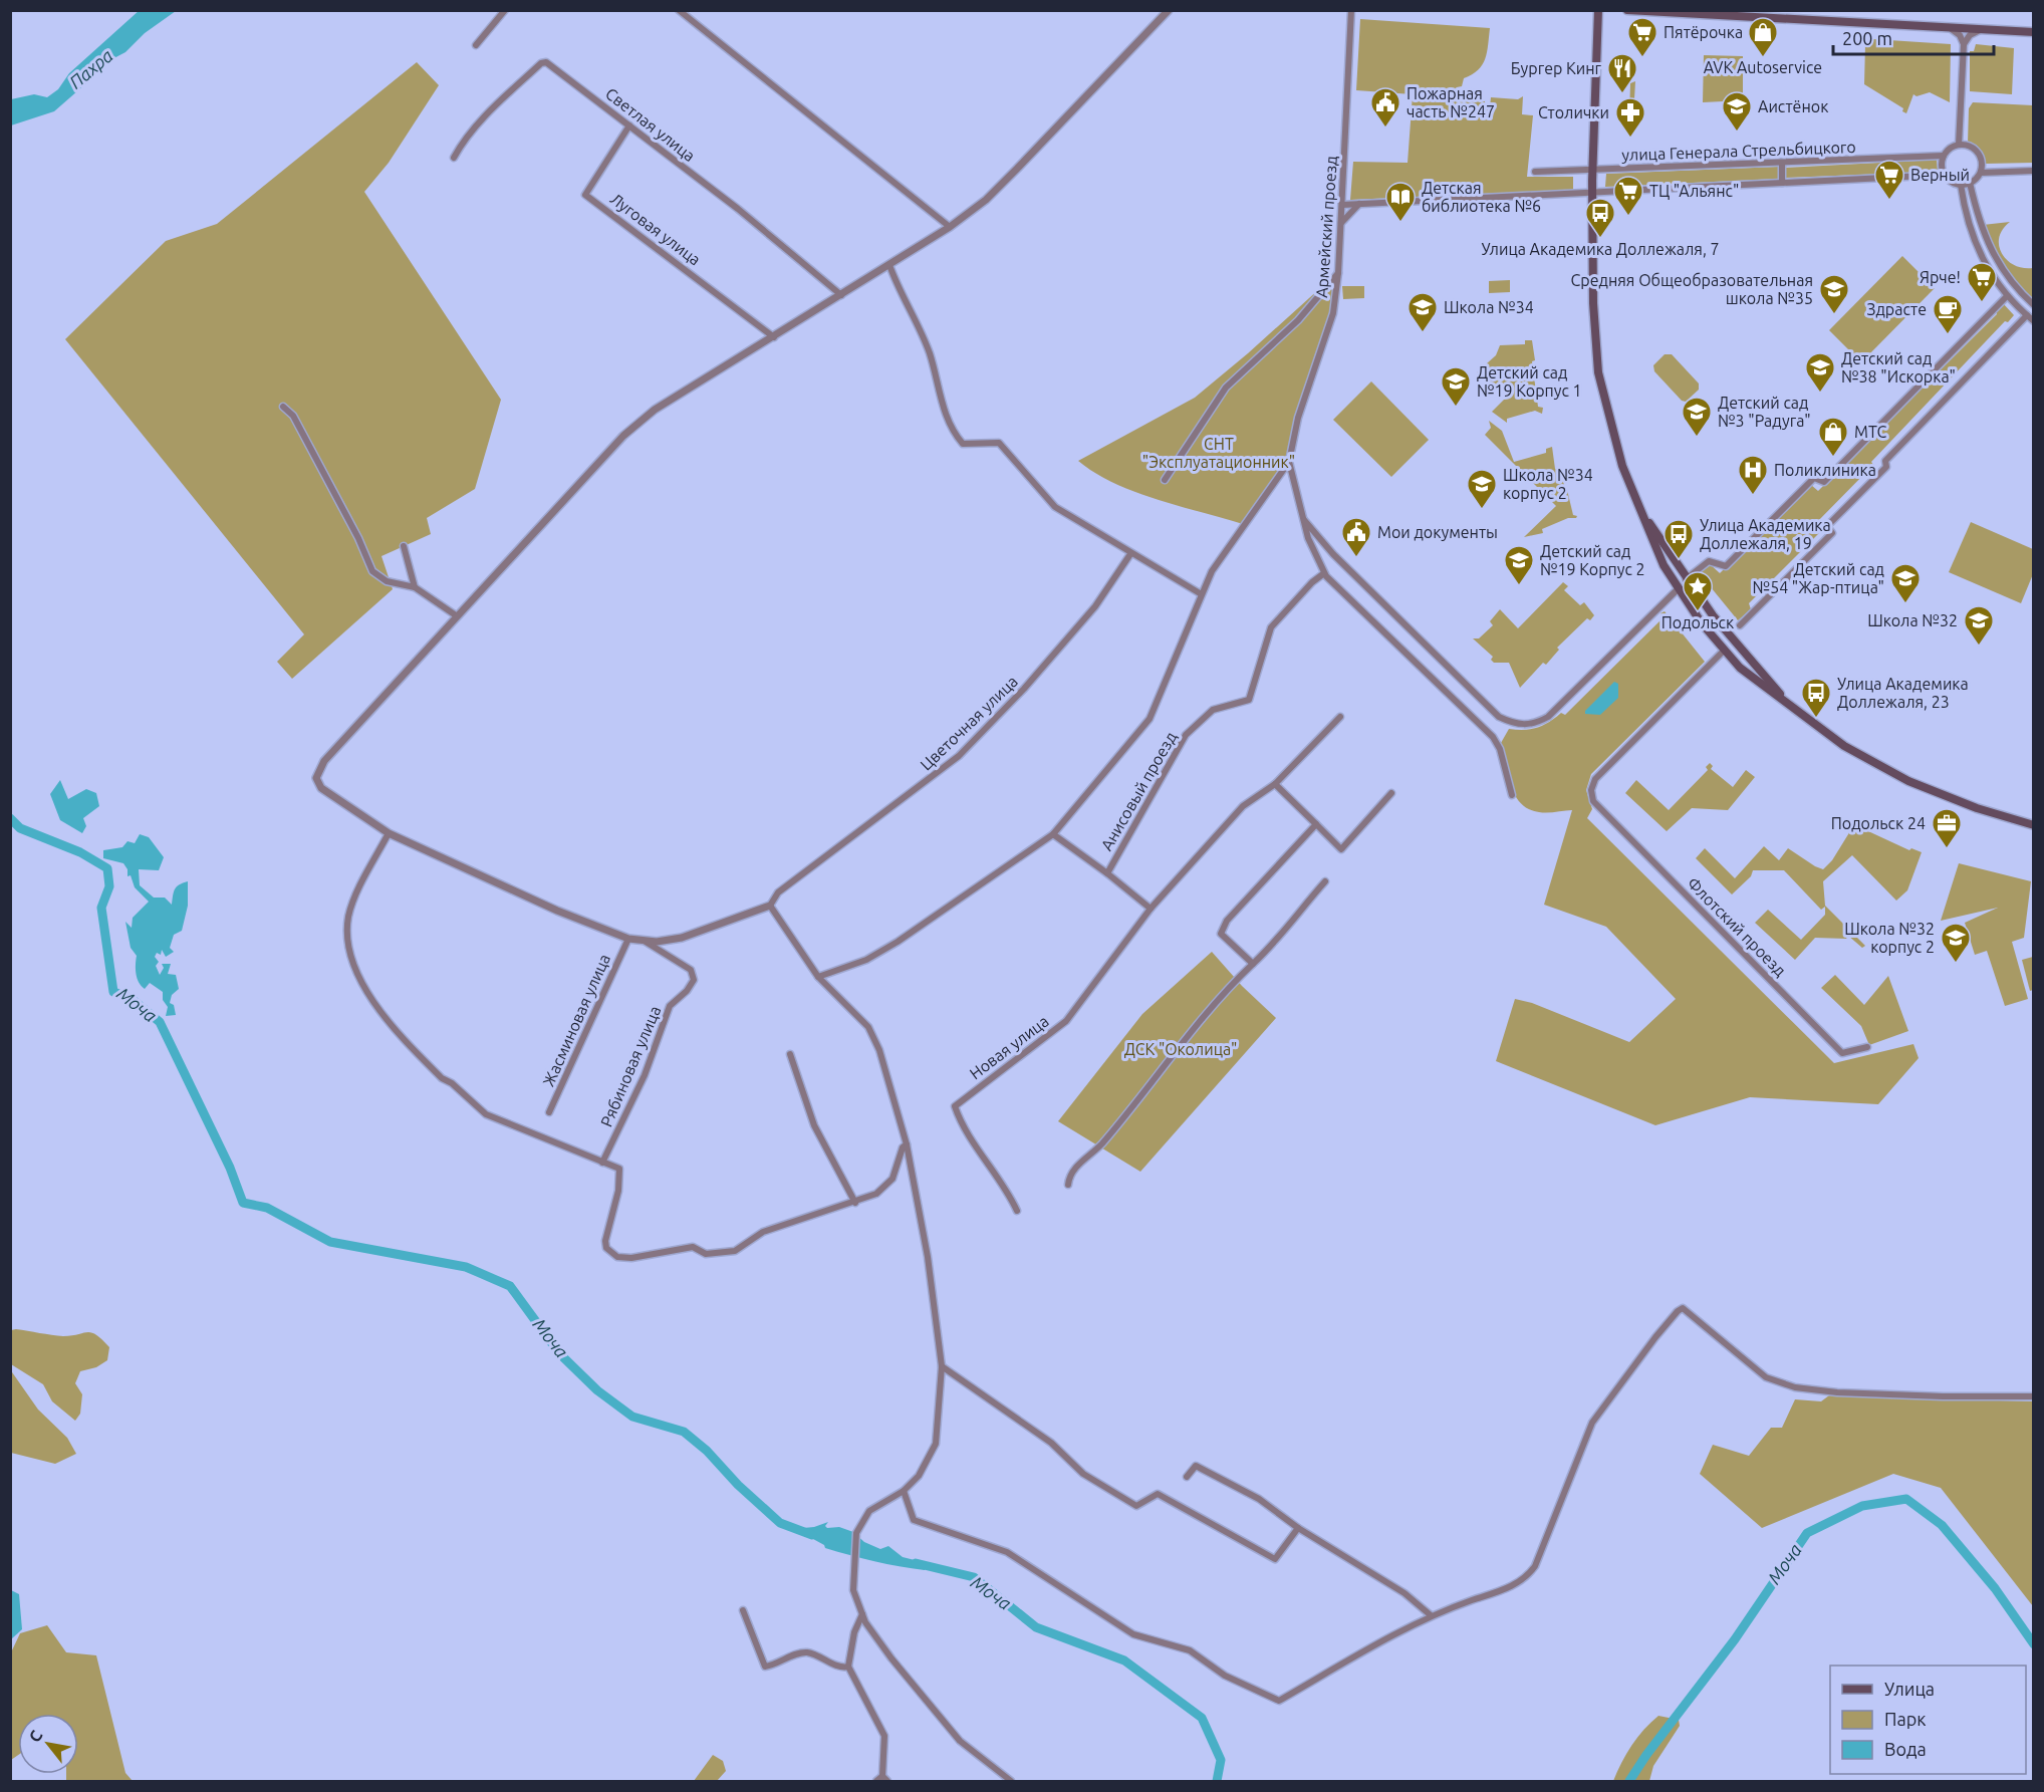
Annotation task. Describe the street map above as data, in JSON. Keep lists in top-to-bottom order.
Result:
{
  "streets": {
    "street": [
      "Светлая улица",
      "улица Генерала Стрельбицкого",
      "Армейский проезд",
      "Луговая улица",
      "Цветочная улица",
      "Анисовый проезд",
      "Флотский проезд",
      "Жасминовая улица",
      "Новая улица",
      "Рябиновая улица"
    ]
  },
  "crossings": [
    ["Светлая улица", "Луговая улица"],
    ["улица Генерала Стрельбицкого", "Армейский проезд"]
  ],
  "water": ["Пахра", "Моча"],
  "parks": ["СНТ \"Эксплуатационник\"", "ДСК \"Околица\""],
  "places": {
    "supermarket": [
      "Пятёрочка",
      "Верный",
      "ТЦ \"Альянс\"",
      "Ярче!"
    ],
    "shop": ["AVK Autoservice", "МТС"],
    "restaurant": ["Бургер Кинг"],
    "public building": ["Пожарная часть №247", "Мои документы"],
    "school or university": [
      "Аистёнок",
      "Средняя Общеобразовательная школа №35",
      "Школа №34",
      "Детский сад №38 \"Искорка\"",
      "Детский сад №19 Корпус 1",
      "Детский сад №3 \"Радуга\"",
      "Школа №34 корпус 2",
      "Детский сад №19 Корпус 2",
      "Детский сад №54 \"Жар-птица\"",
      "Школа №32",
      "Школа №32 корпус 2"
    ],
    "pharmacy": ["Столички"],
    "library": ["Детская библиотека №6"],
    "bus stop": ["Улица Академика Доллежаля, 7", "Улица Академика Доллежаля, 19", "Улица Академика Доллежаля, 23"],
    "cafe": ["Здрасте"],
    "hospital": ["Поликлиника"],
    "place": ["Подольск"],
    "office": ["Подольск 24"]
  },
  "legend": ["Улица", "Парк", "Вода"],
  "scale_bar": "200 m",
  "north": "top left"
}
